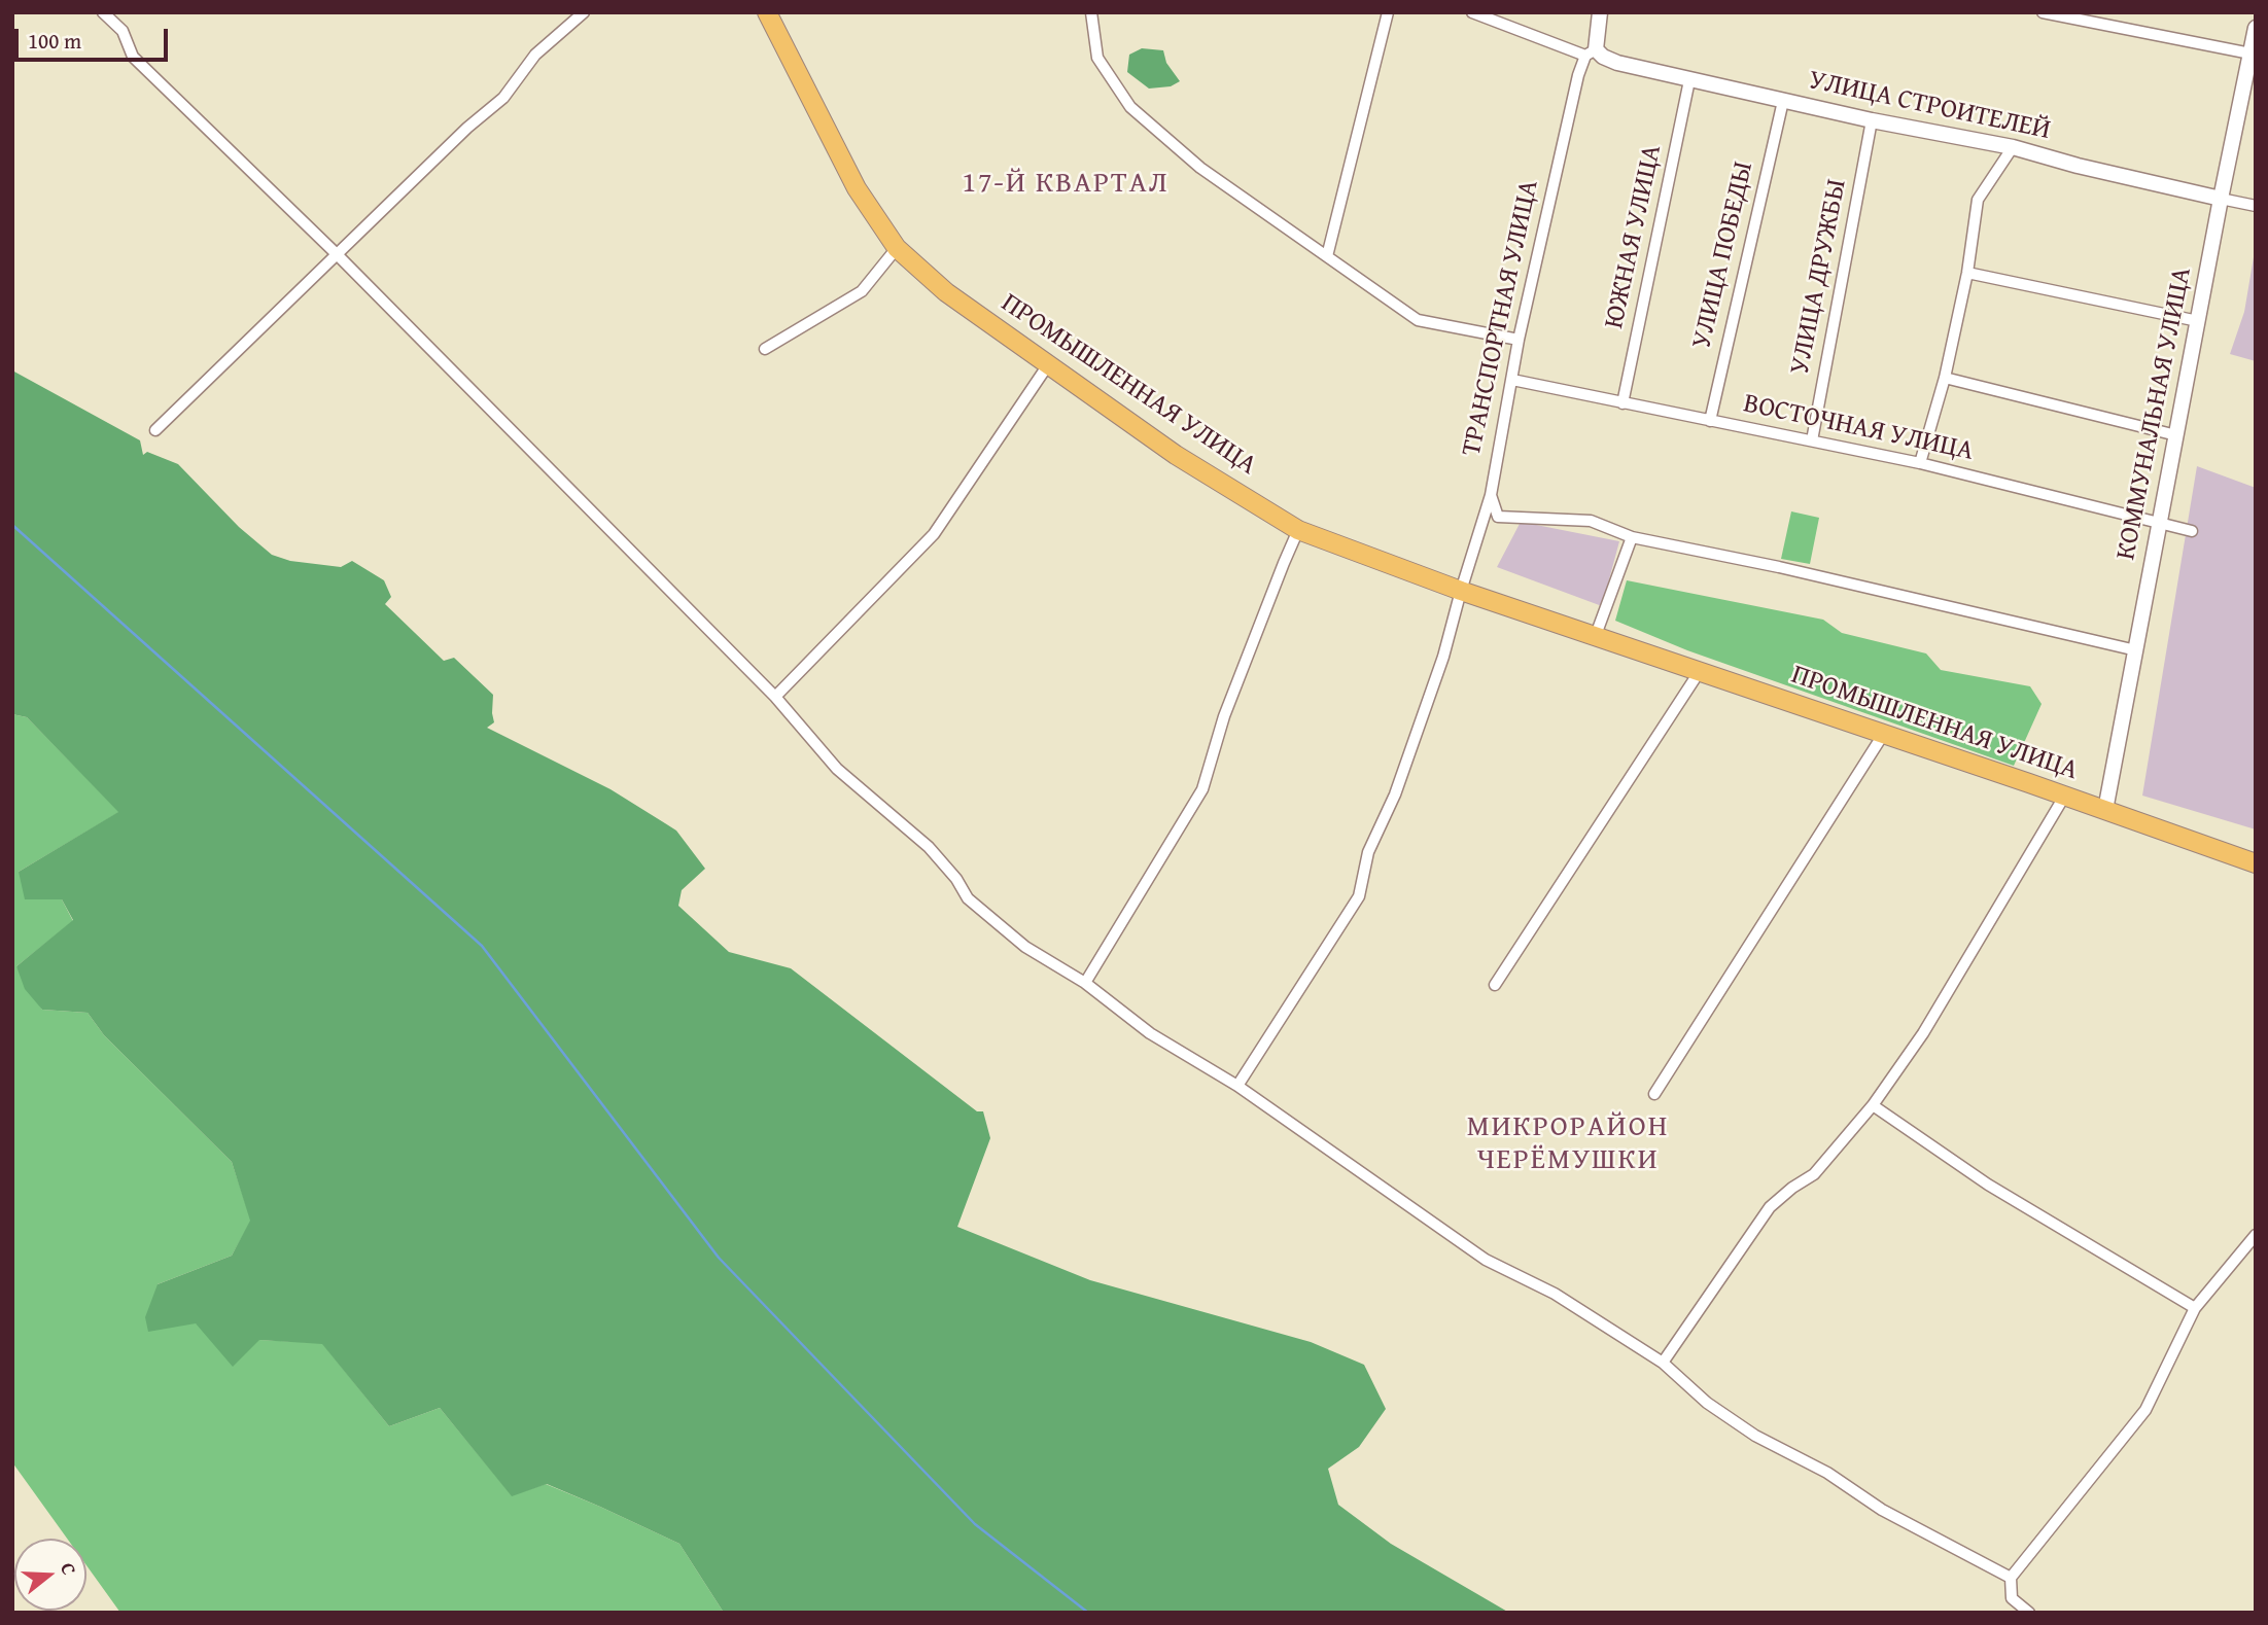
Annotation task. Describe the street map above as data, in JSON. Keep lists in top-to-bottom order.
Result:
{
  "streets": {
    "main road": ["ПРОМЫШЛЕННАЯ УЛИЦА"],
    "street": [
      "УЛИЦА СТРОИТЕЛЕЙ",
      "ЮЖНАЯ УЛИЦА",
      "УЛИЦА ПОБЕДЫ",
      "УЛИЦА ДРУЖБЫ",
      "ТРАНСПОРТНАЯ УЛИЦА",
      "КОММУНАЛЬНАЯ УЛИЦА",
      "ВОСТОЧНАЯ УЛИЦА"
    ]
  },
  "crossings": [
    ["УЛИЦА СТРОИТЕЛЕЙ", "ЮЖНАЯ УЛИЦА"],
    ["УЛИЦА СТРОИТЕЛЕЙ", "УЛИЦА ПОБЕДЫ"],
    ["УЛИЦА СТРОИТЕЛЕЙ", "УЛИЦА ДРУЖБЫ"],
    ["УЛИЦА СТРОИТЕЛЕЙ", "ТРАНСПОРТНАЯ УЛИЦА"],
    ["УЛИЦА СТРОИТЕЛЕЙ", "КОММУНАЛЬНАЯ УЛИЦА"],
    ["ЮЖНАЯ УЛИЦА", "ВОСТОЧНАЯ УЛИЦА"],
    ["УЛИЦА ПОБЕДЫ", "ВОСТОЧНАЯ УЛИЦА"],
    ["УЛИЦА ДРУЖБЫ", "ВОСТОЧНАЯ УЛИЦА"],
    ["ТРАНСПОРТНАЯ УЛИЦА", "ПРОМЫШЛЕННАЯ УЛИЦА"],
    ["ТРАНСПОРТНАЯ УЛИЦА", "ВОСТОЧНАЯ УЛИЦА"],
    ["ПРОМЫШЛЕННАЯ УЛИЦА", "КОММУНАЛЬНАЯ УЛИЦА"],
    ["КОММУНАЛЬНАЯ УЛИЦА", "ВОСТОЧНАЯ УЛИЦА"]
  ],
  "districts": ["17-Й КВАРТАЛ", "МИКРОРАЙОН ЧЕРЁМУШКИ"],
  "scale_bar": "100 m",
  "north": "right"
}
